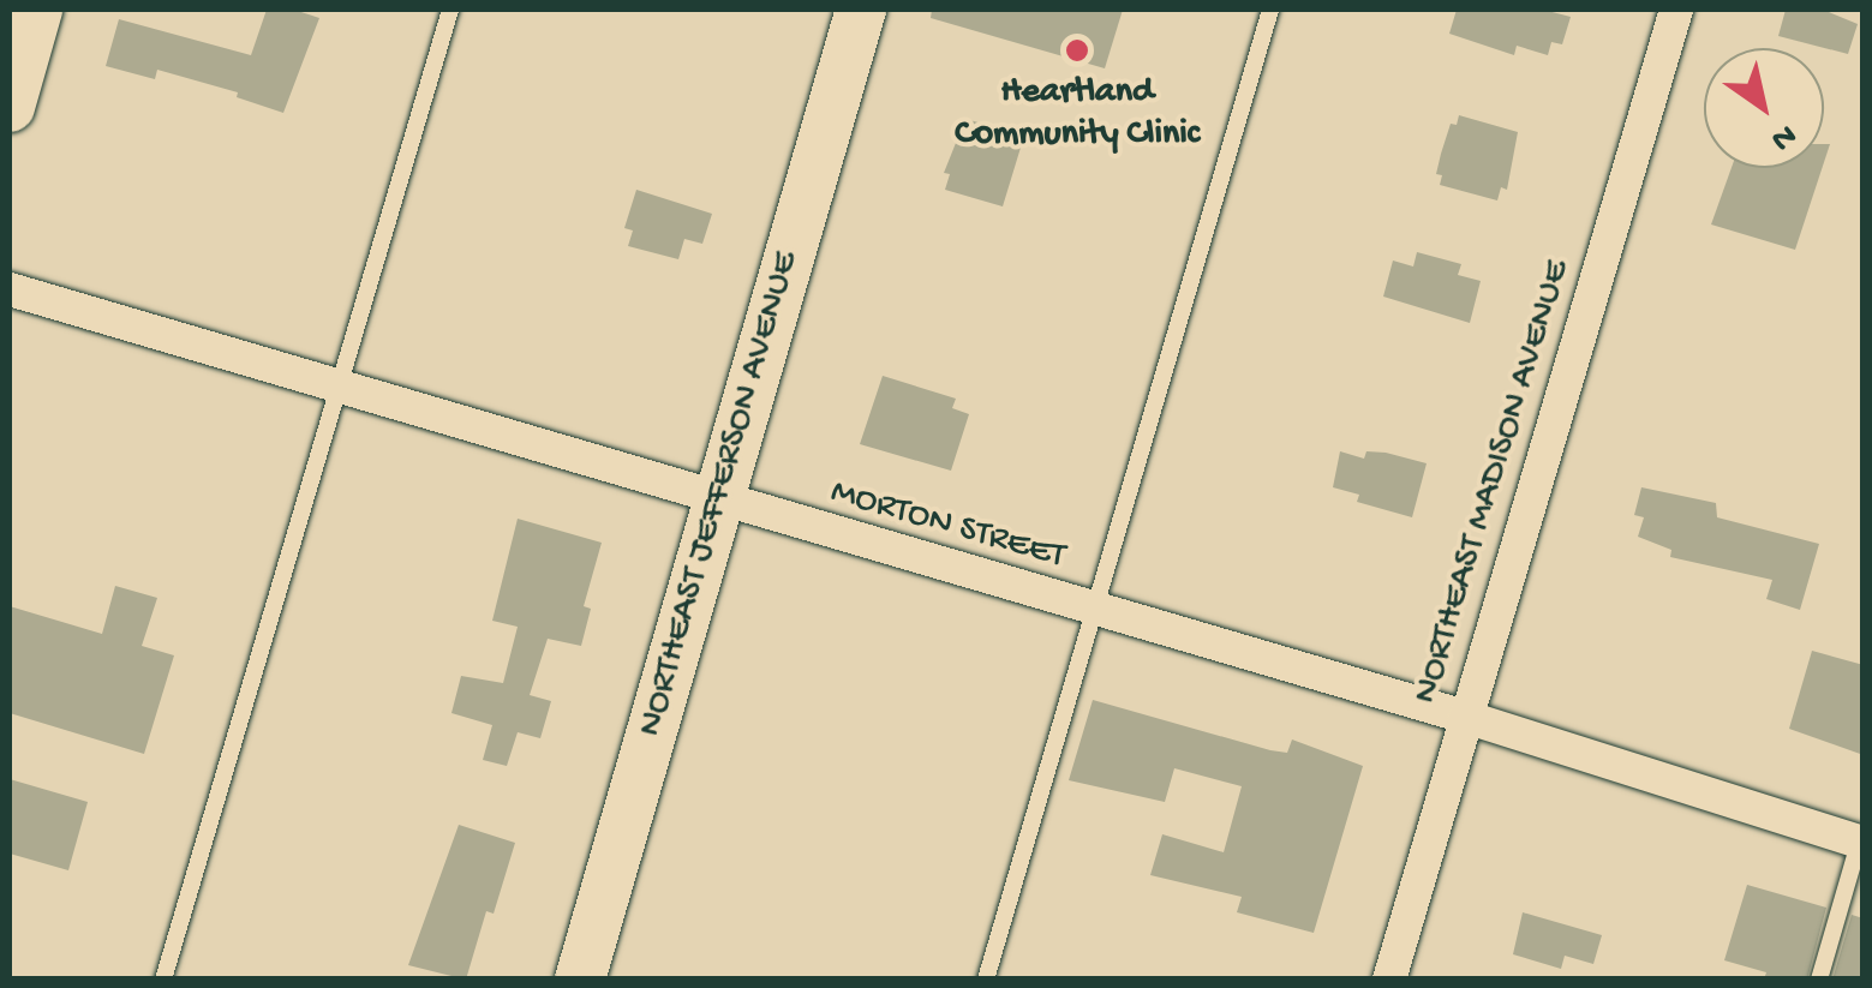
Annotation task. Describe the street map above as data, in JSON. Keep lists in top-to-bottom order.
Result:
{
  "streets": {
    "main road": ["NORTHEAST JEFFERSON AVENUE"],
    "street": ["NORTHEAST MADISON AVENUE", "MORTON STREET"]
  },
  "crossings": [
    ["NORTHEAST MADISON AVENUE", "MORTON STREET"],
    ["NORTHEAST JEFFERSON AVENUE", "MORTON STREET"]
  ],
  "places": ["Heartland Community Clinic"],
  "north": "bottom right"
}
